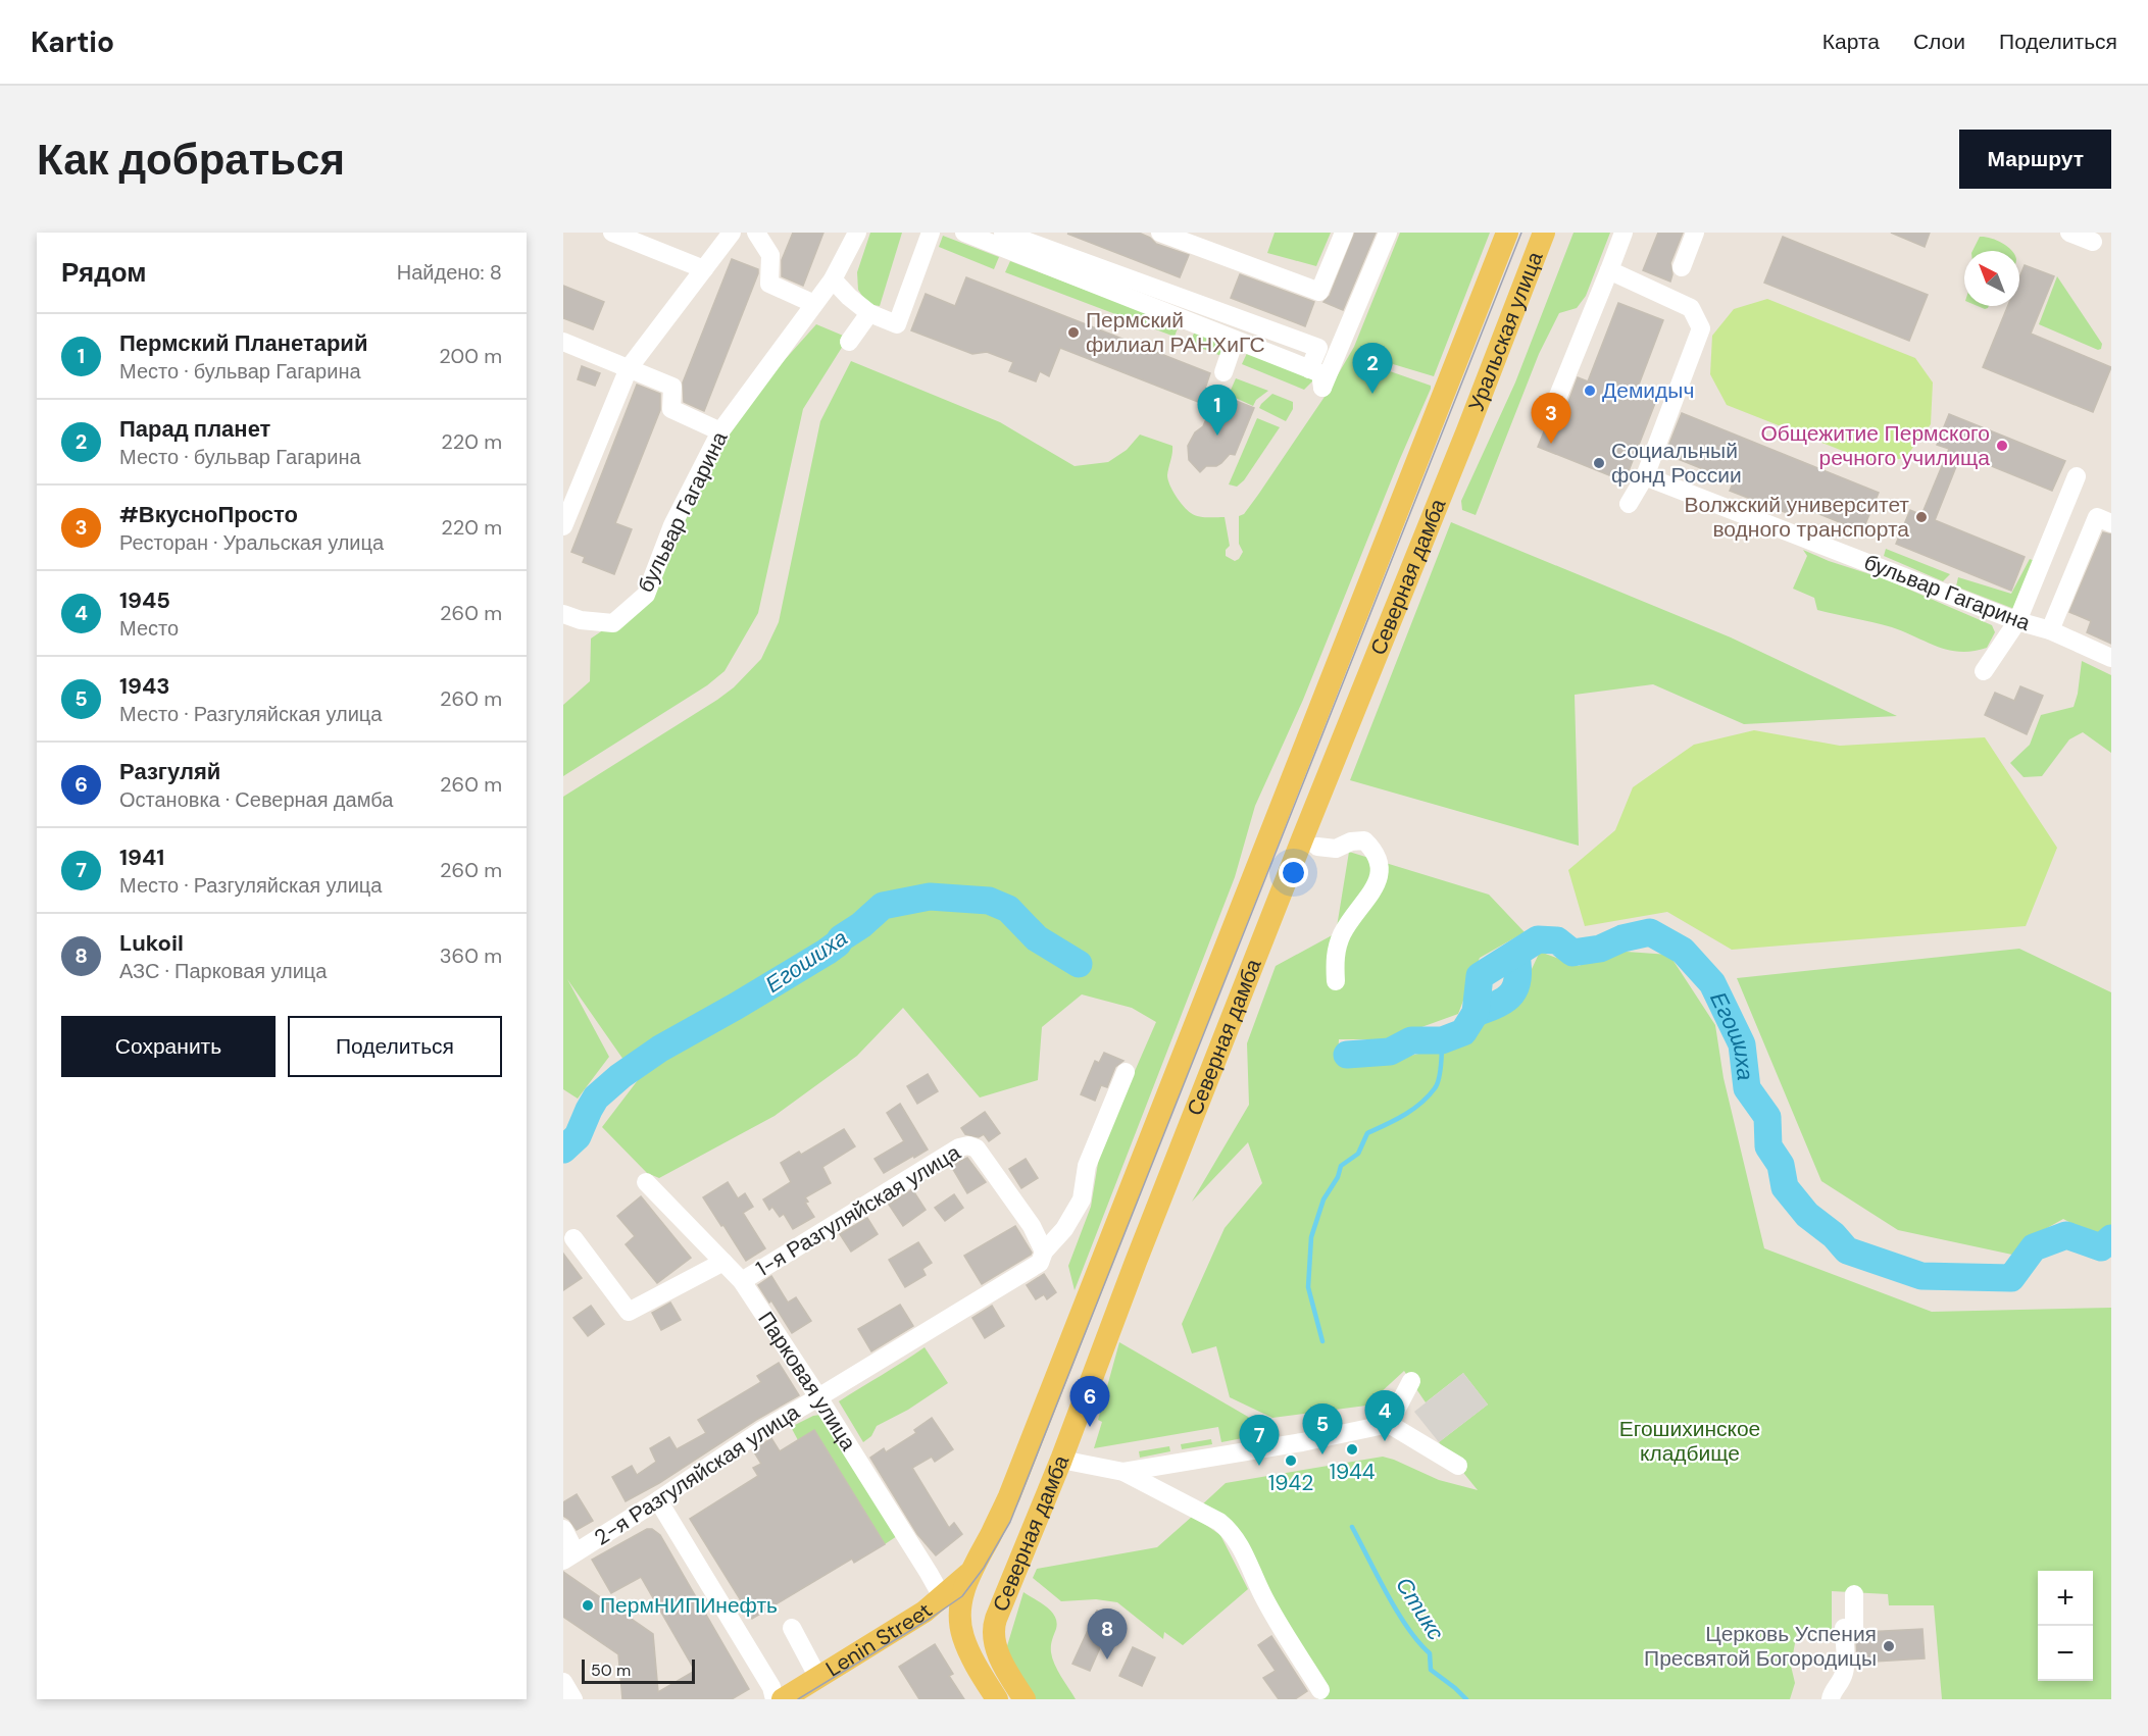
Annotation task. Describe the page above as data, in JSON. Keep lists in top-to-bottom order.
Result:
{
  "streets": {
    "main road": ["Уральская улица", "Северная дамба", "Lenin Street"],
    "street": [
      "бульвар Гагарина",
      "1-я Разгуляйская улица",
      "Парковая улица",
      "2-я Разгуляйская улица"
    ]
  },
  "crossings": [
    ["Уральская улица", "Северная дамба"],
    ["Северная дамба", "Lenin Street"],
    ["1-я Разгуляйская улица", "Парковая улица"],
    ["1-я Разгуляйская улица", "2-я Разгуляйская улица"],
    ["Парковая улица", "2-я Разгуляйская улица"],
    ["Парковая улица", "Lenin Street"]
  ],
  "water": ["Егошиха", "Стикс"],
  "parks": ["Егошихинское кладбище"],
  "places": [
    "Пермский филиал РАНХиГС",
    "Демидыч",
    "Общежитие Пермского речного училища",
    "Социальный фонд России",
    "Волжский университет водного транспорта",
    "1944",
    "1942",
    "ПермНИПИнефть",
    "Церковь Успения Пресвятой Богородицы"
  ],
  "scale_bar": "50 m",
  "north": "top left",
  "page": {
    "header": "Kartio",
    "nav": ["Карта", "Слои", "Поделиться"],
    "buttons": [
      "Маршрут",
      ["Сохранить", "Поделиться"]
    ],
    "title": "Как добраться",
    "heading": ["Рядом", "Найдено: 8"],
    "list": [
      {
        "mark": "1",
        "name": "Пермский Планетарий",
        "note": "Место · бульвар Гагарина",
        "value": "200 m"
      },
      {
        "mark": "2",
        "name": "Парад планет",
        "note": "Место · бульвар Гагарина",
        "value": "220 m"
      },
      {
        "mark": "3",
        "name": "#ВкусноПросто",
        "note": "Ресторан · Уральская улица",
        "value": "220 m"
      },
      {
        "mark": "4",
        "name": "1945",
        "note": "Место",
        "value": "260 m"
      },
      {
        "mark": "5",
        "name": "1943",
        "note": "Место · Разгуляйская улица",
        "value": "260 m"
      },
      {
        "mark": "6",
        "name": "Разгуляй",
        "note": "Остановка · Северная дамба",
        "value": "260 m"
      },
      {
        "mark": "7",
        "name": "1941",
        "note": "Место · Разгуляйская улица",
        "value": "260 m"
      },
      {
        "mark": "8",
        "name": "Lukoil",
        "note": "АЗС · Парковая улица",
        "value": "360 m"
      }
    ],
    "pins": [
      "2",
      "1",
      "3",
      "6",
      "4",
      "5",
      "7",
      "8"
    ],
    "map_buttons": ["+", "−"],
    "scale": "50 m"
  }
}
